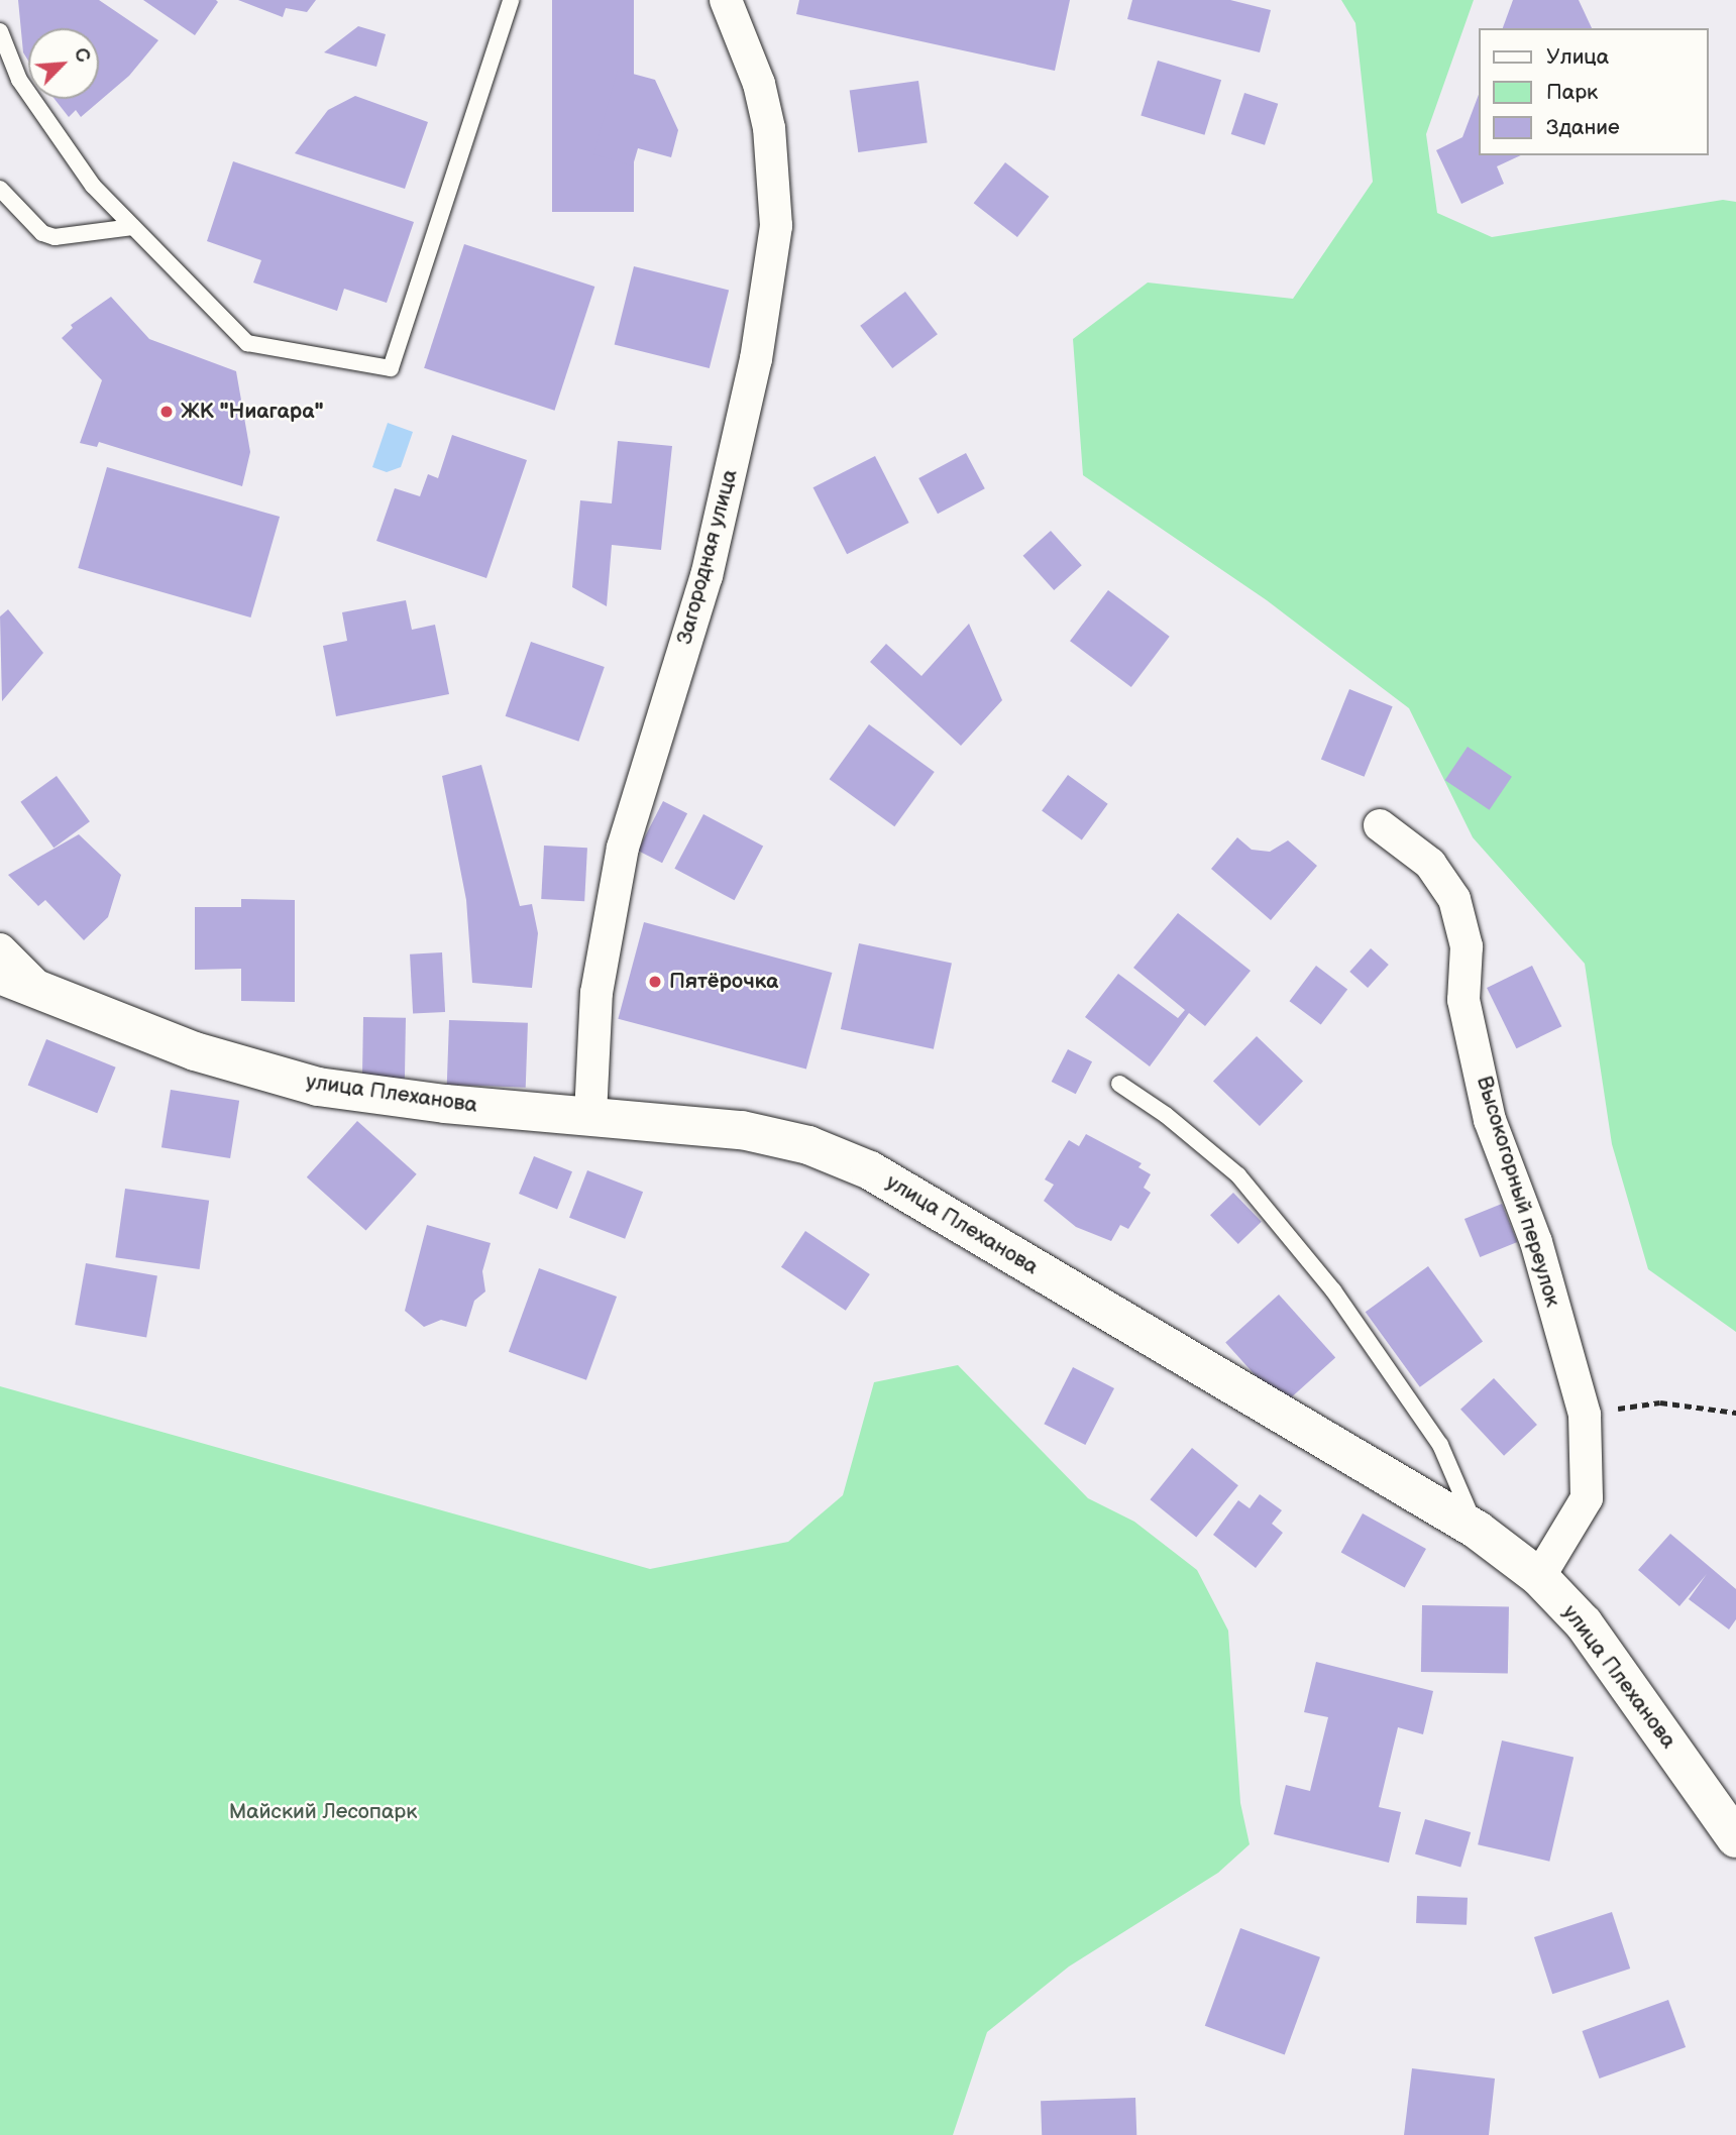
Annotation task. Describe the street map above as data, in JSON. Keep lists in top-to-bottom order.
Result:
{
  "streets": {
    "street": ["Загородная улица", "улица Плеханова", "Высокогорный переулок"]
  },
  "crossings": [
    ["Загородная улица", "улица Плеханова"],
    ["улица Плеханова", "Высокогорный переулок"]
  ],
  "parks": ["Майский Лесопарк"],
  "places": ["ЖК \"Ниагара\"", "Пятёрочка"],
  "legend": ["Улица", "Парк", "Здание"],
  "north": "top right"
}
